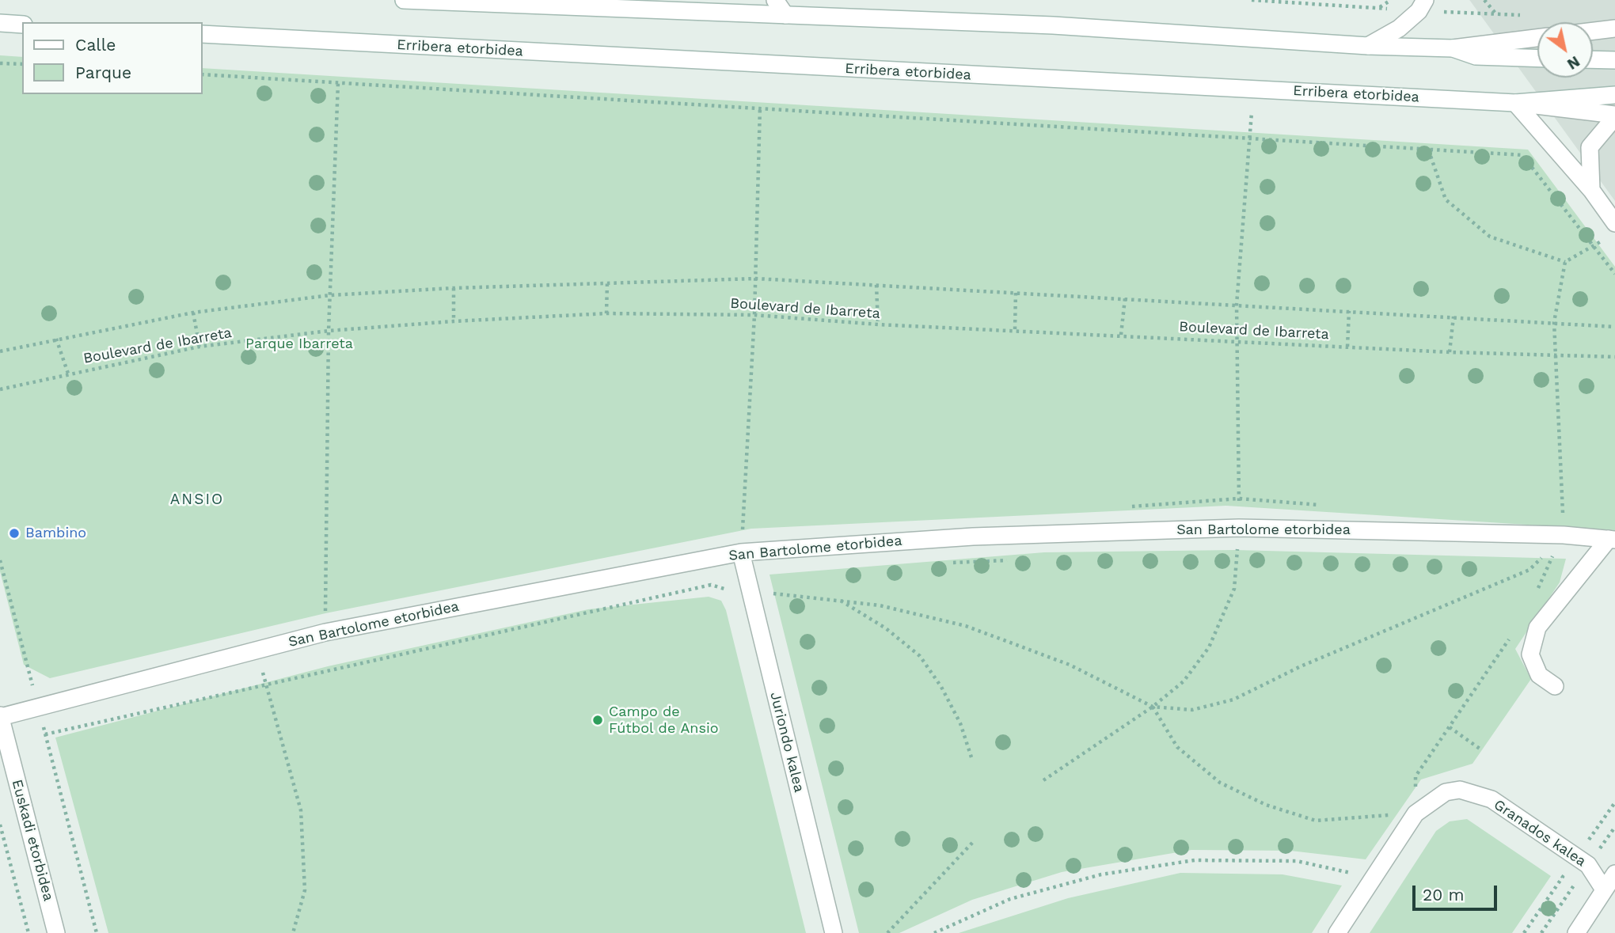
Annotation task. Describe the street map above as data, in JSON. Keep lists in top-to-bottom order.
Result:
{
  "streets": {
    "street": [
      "Erribera etorbidea",
      "San Bartolome etorbidea",
      "Juriondo kalea",
      "Granados kalea",
      "Euskadi etorbidea"
    ],
    "path": ["Boulevard de Ibarreta"]
  },
  "crossings": [
    ["San Bartolome etorbidea", "Juriondo kalea"],
    ["San Bartolome etorbidea", "Euskadi etorbidea"]
  ],
  "districts": ["ANSIO"],
  "parks": ["Parque Ibarreta"],
  "places": ["Bambino", "Campo de Fútbol de Ansio"],
  "legend": ["Calle", "Parque"],
  "scale_bar": "20 m",
  "north": "bottom right"
}
